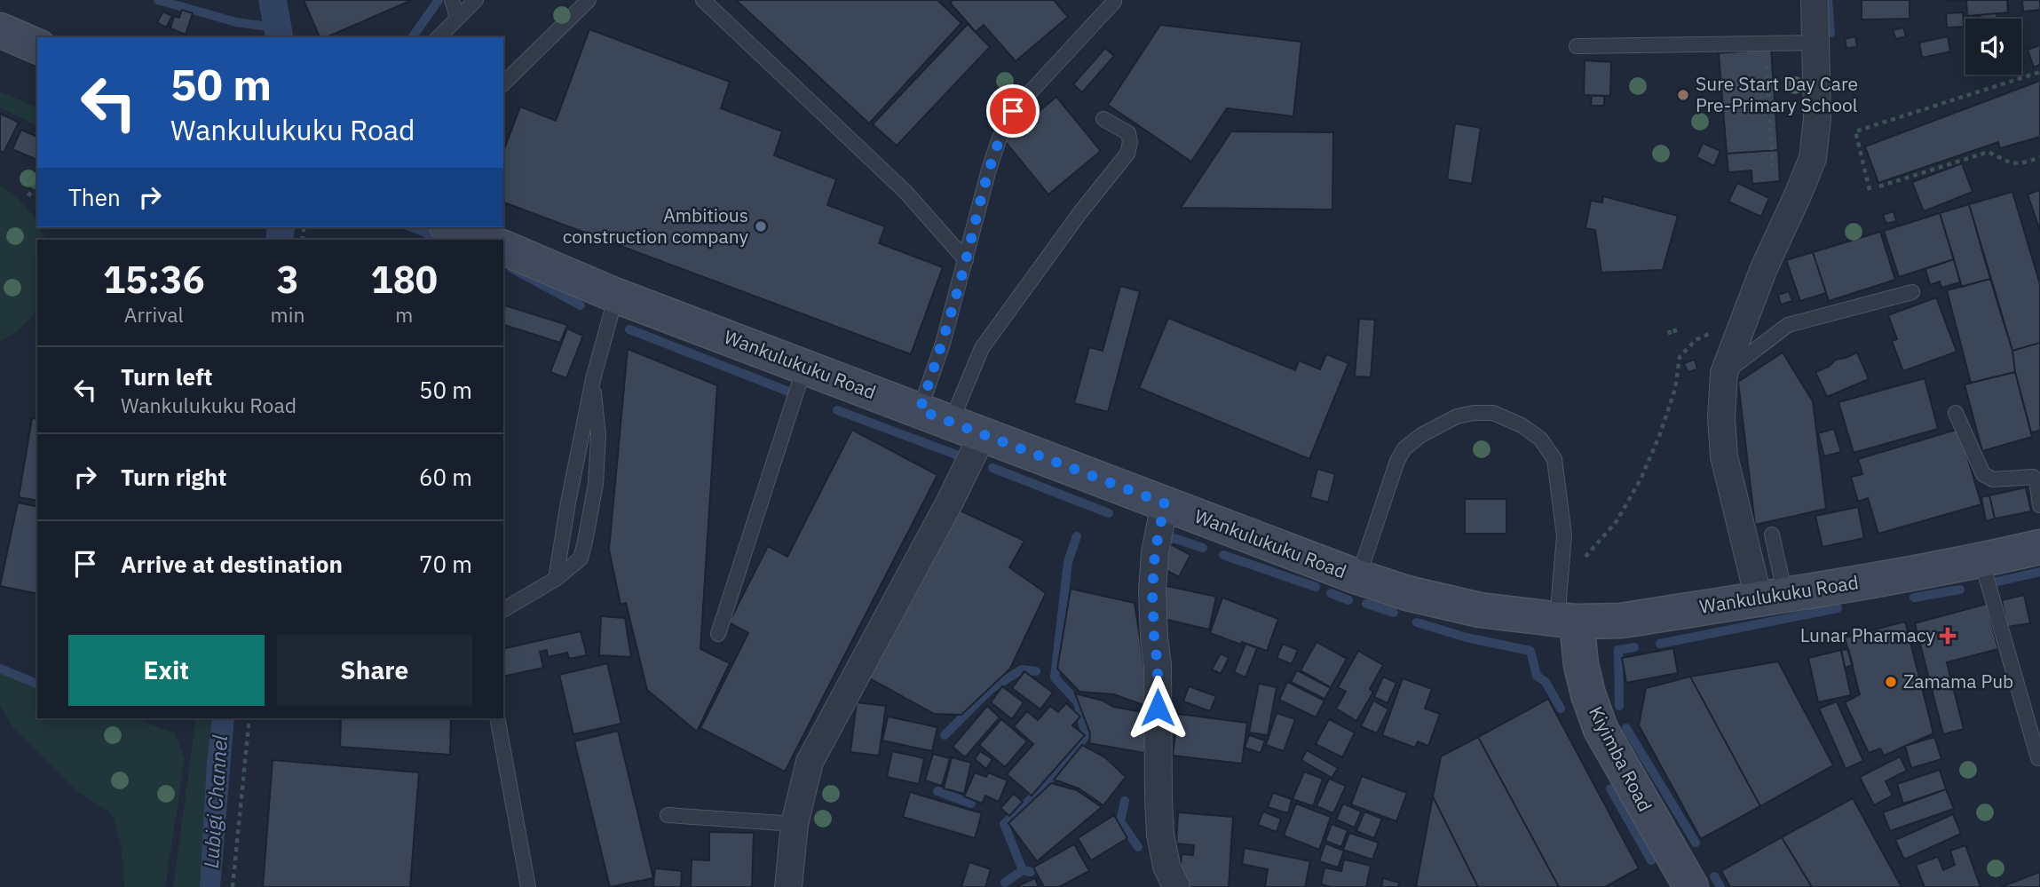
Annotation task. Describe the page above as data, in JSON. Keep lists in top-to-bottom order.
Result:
{
  "streets": {
    "main road": ["Wankulukuku Road", "Kiyimba Road"]
  },
  "crossings": [
    ["Wankulukuku Road", "Kiyimba Road"]
  ],
  "water": ["Lubigi Channel"],
  "places": {
    "other": ["Sure Start Day Care Pre-Primary School", "Ambitious construction company", "Zamama Pub"],
    "health": ["Lunar Pharmacy"]
  },
  "page": {
    "turn": ["50 m", "Wankulukuku Road"],
    "then": "Then",
    "eta": [
      "15:36",
      "Arrival",
      "3",
      "min",
      "180",
      "m"
    ],
    "list": [
      {
        "name": "Turn left",
        "note": "Wankulukuku Road",
        "value": "50 m"
      },
      {
        "name": "Turn right",
        "value": "60 m"
      },
      {
        "name": "Arrive at destination",
        "value": "70 m"
      }
    ],
    "buttons": ["Exit", "Share"]
  }
}
